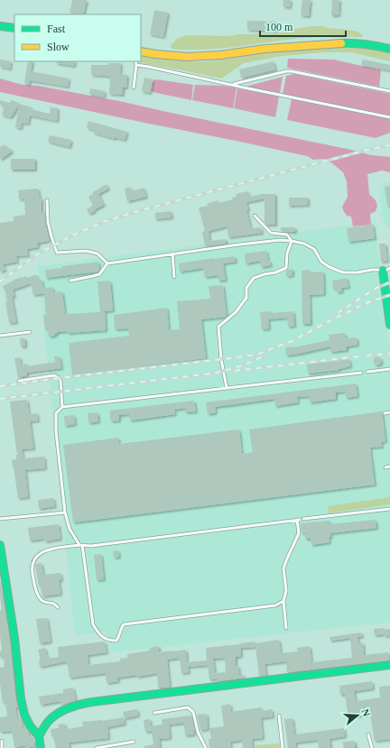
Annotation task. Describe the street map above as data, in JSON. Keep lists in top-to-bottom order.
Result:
{
  "legend": ["Fast", "Slow"],
  "scale_bar": "100 m",
  "north": "right"
}
